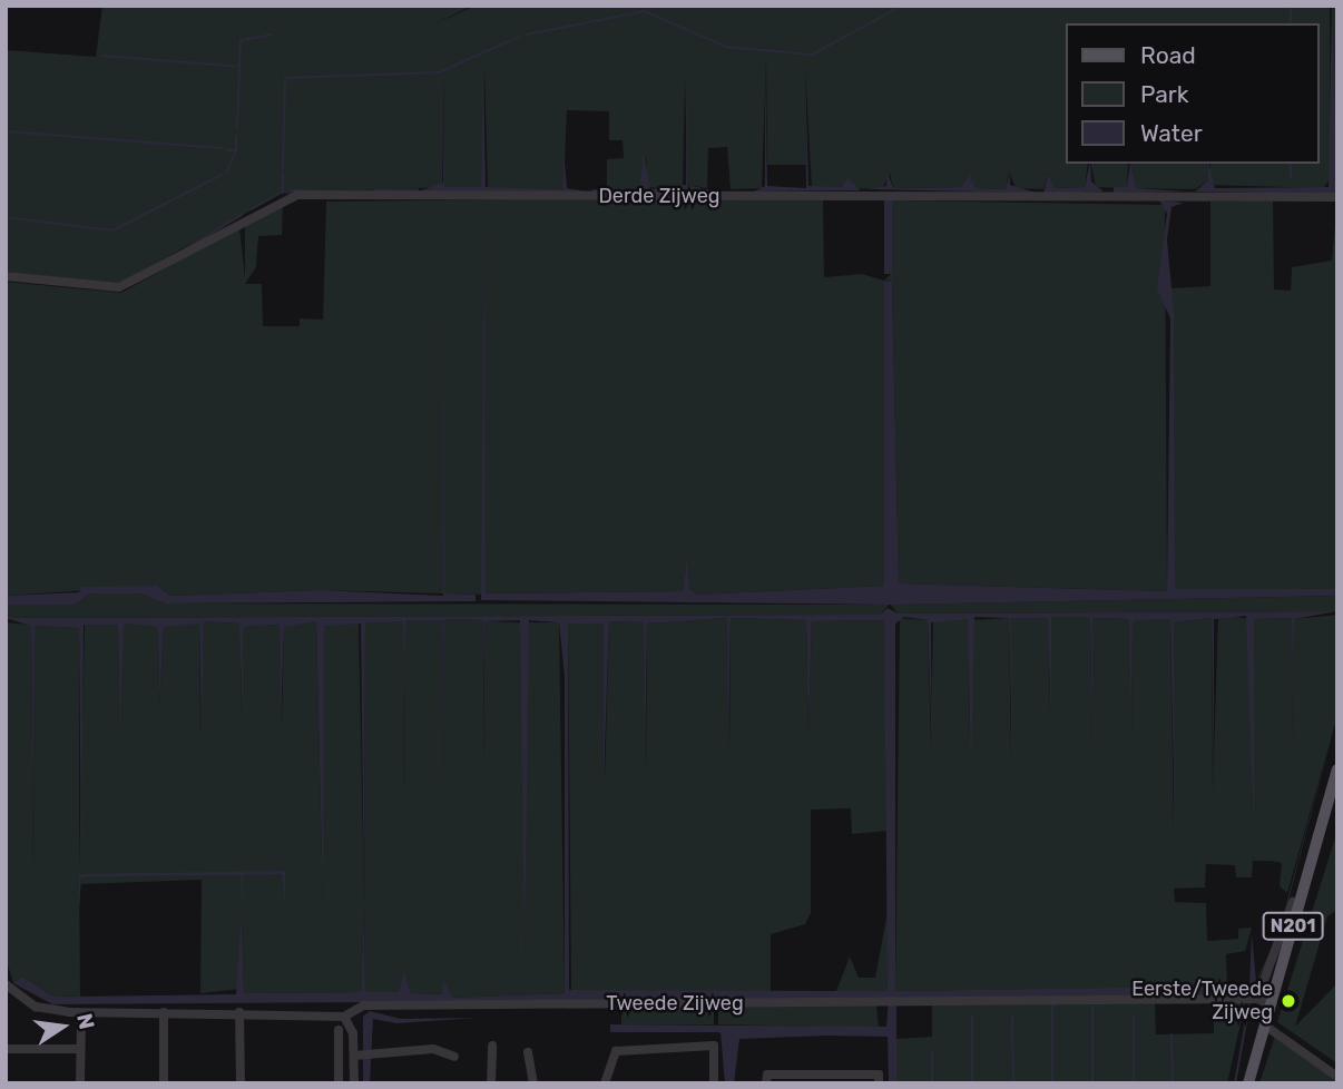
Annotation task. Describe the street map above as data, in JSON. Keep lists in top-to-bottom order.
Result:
{
  "streets": {
    "main road": ["N201"],
    "street": ["Derde Zijweg", "Tweede Zijweg"]
  },
  "crossings": [
    ["N201", "Tweede Zijweg"]
  ],
  "places": ["Eerste/Tweede Zijweg"],
  "legend": ["Road", "Park", "Water"],
  "north": "right"
}
